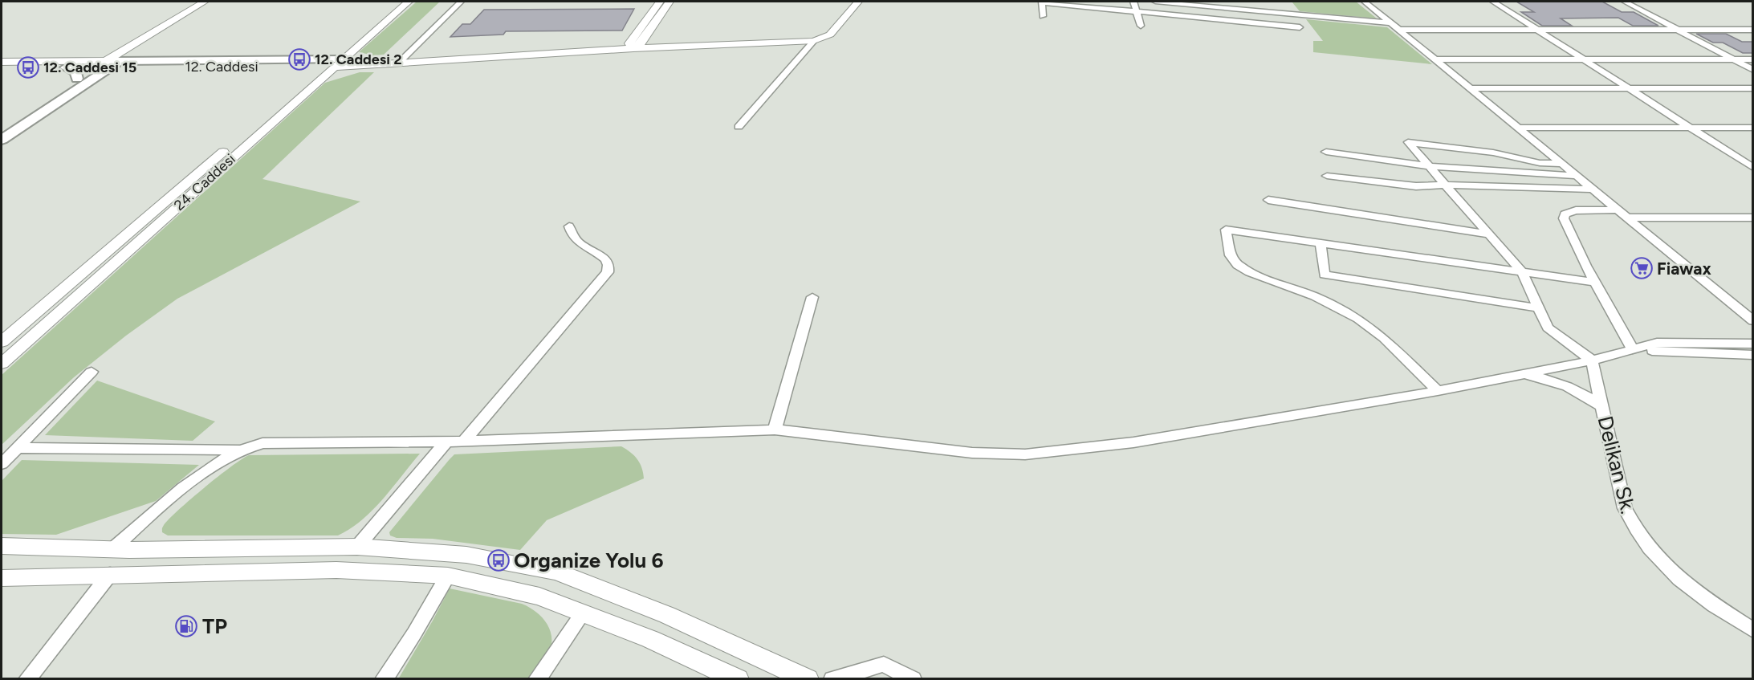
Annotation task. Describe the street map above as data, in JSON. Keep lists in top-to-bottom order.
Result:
{
  "streets": {
    "main road": ["12. Caddesi"],
    "street": ["24. Caddesi", "Delikan Sk."]
  },
  "crossings": [
    ["12. Caddesi", "24. Caddesi"]
  ],
  "places": {
    "bus stop": ["12. Caddesi 2", "12. Caddesi 15", "Organize Yolu 6"],
    "supermarket": ["Fiawax"],
    "fuel station": ["TP"]
  }
}
